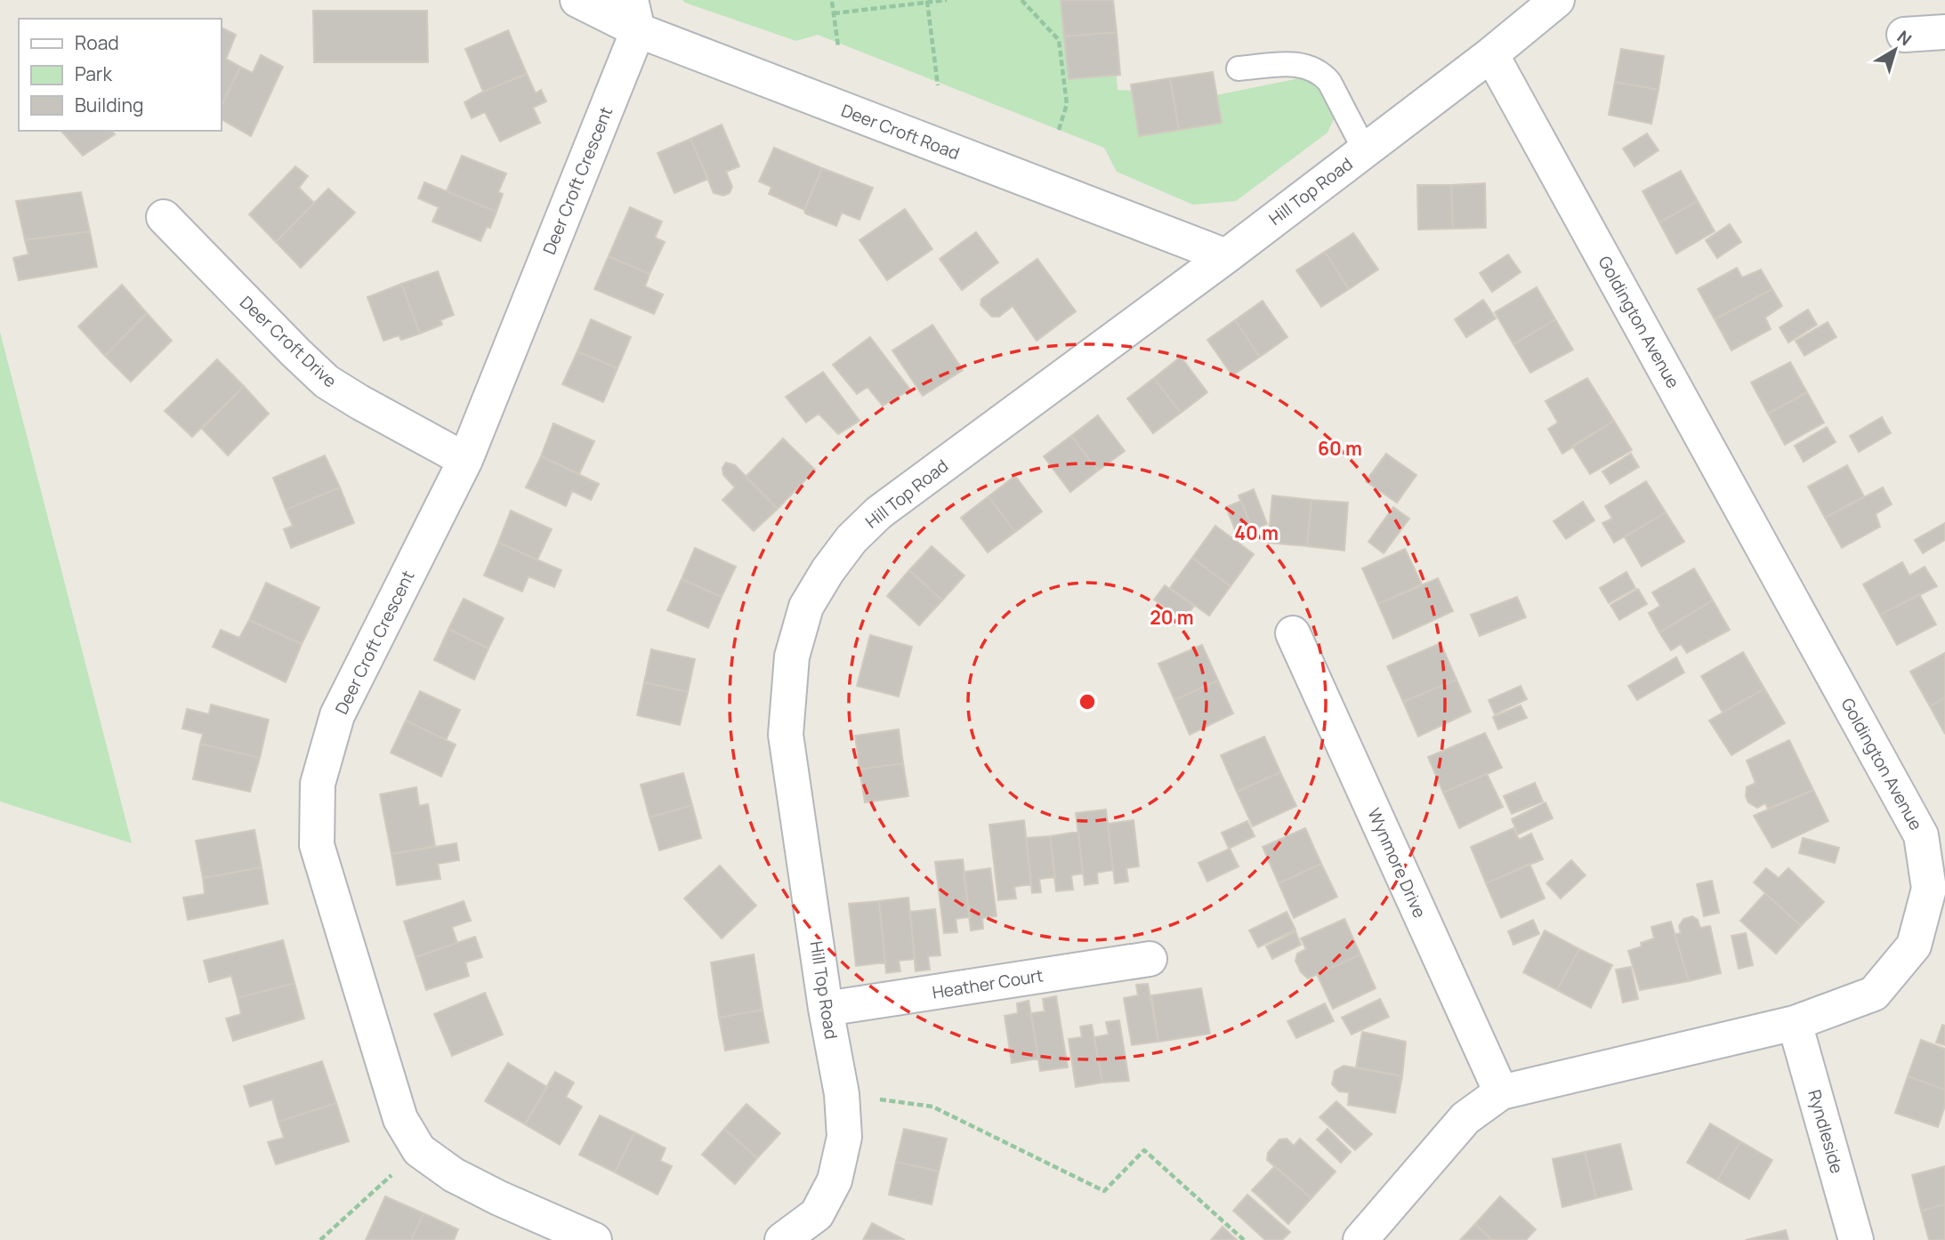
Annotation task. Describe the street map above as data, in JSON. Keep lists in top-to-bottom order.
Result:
{
  "streets": {
    "street": [
      "Deer Croft Road",
      "Deer Croft Crescent",
      "Hill Top Road",
      "Goldington Avenue",
      "Deer Croft Drive",
      "Wynmore Drive",
      "Heather Court",
      "Ryndleside"
    ]
  },
  "crossings": [
    ["Deer Croft Road", "Deer Croft Crescent"],
    ["Deer Croft Road", "Hill Top Road"],
    ["Deer Croft Crescent", "Deer Croft Drive"],
    ["Hill Top Road", "Goldington Avenue"],
    ["Hill Top Road", "Heather Court"],
    ["Goldington Avenue", "Wynmore Drive"],
    ["Goldington Avenue", "Ryndleside"]
  ],
  "legend": ["Road", "Park", "Building"],
  "north": "top right",
  "rings": ["60 m", "40 m", "20 m"]
}
